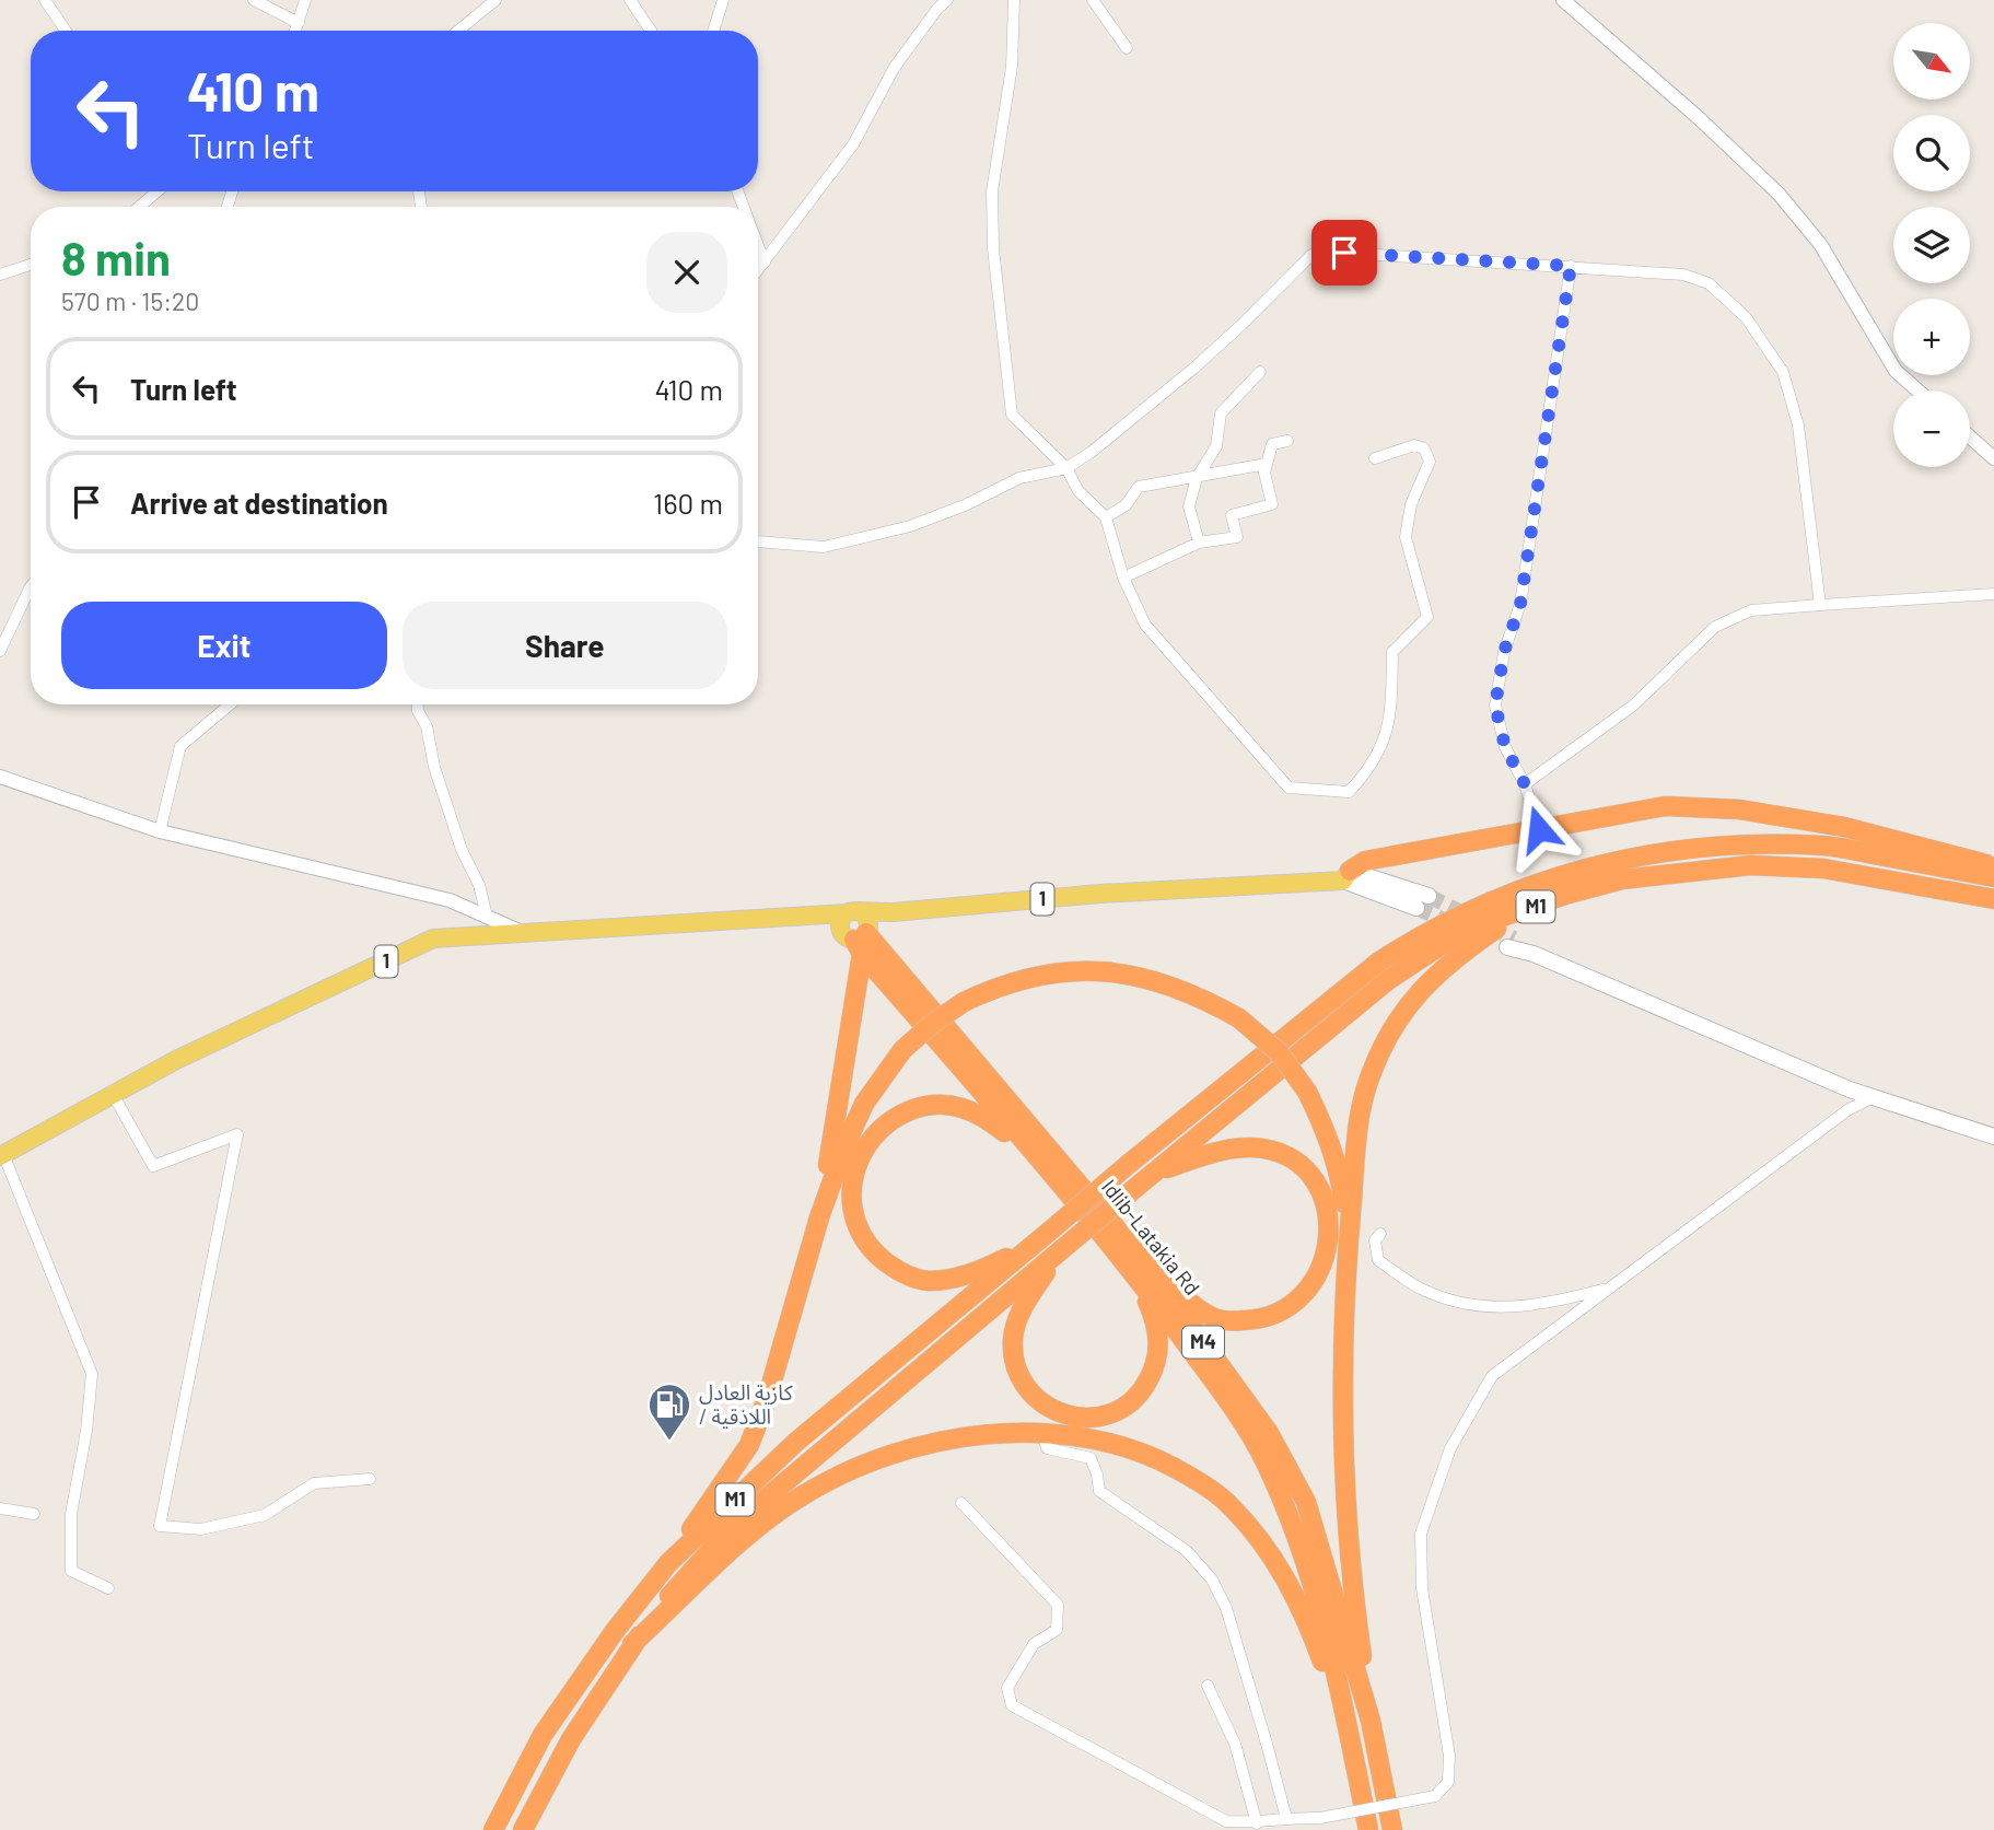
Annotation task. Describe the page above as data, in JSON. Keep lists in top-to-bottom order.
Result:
{
  "streets": {
    "highway": ["M1", "Idlib-Latakia Rd", "M4"],
    "main road": ["1"]
  },
  "crossings": [
    ["1", "Idlib-Latakia Rd"]
  ],
  "places": {
    "fuel station": ["كازية العادل / اللاذقية"]
  },
  "north": "bottom right",
  "page": {
    "map_buttons": ["+", "−"],
    "turn": ["410 m", "Turn left"],
    "heading": ["8 min", "570 m · 15:20"],
    "list": [
      {
        "name": "Turn left",
        "value": "410 m"
      },
      {
        "name": "Arrive at destination",
        "value": "160 m"
      }
    ],
    "buttons": ["Exit", "Share"]
  }
}
